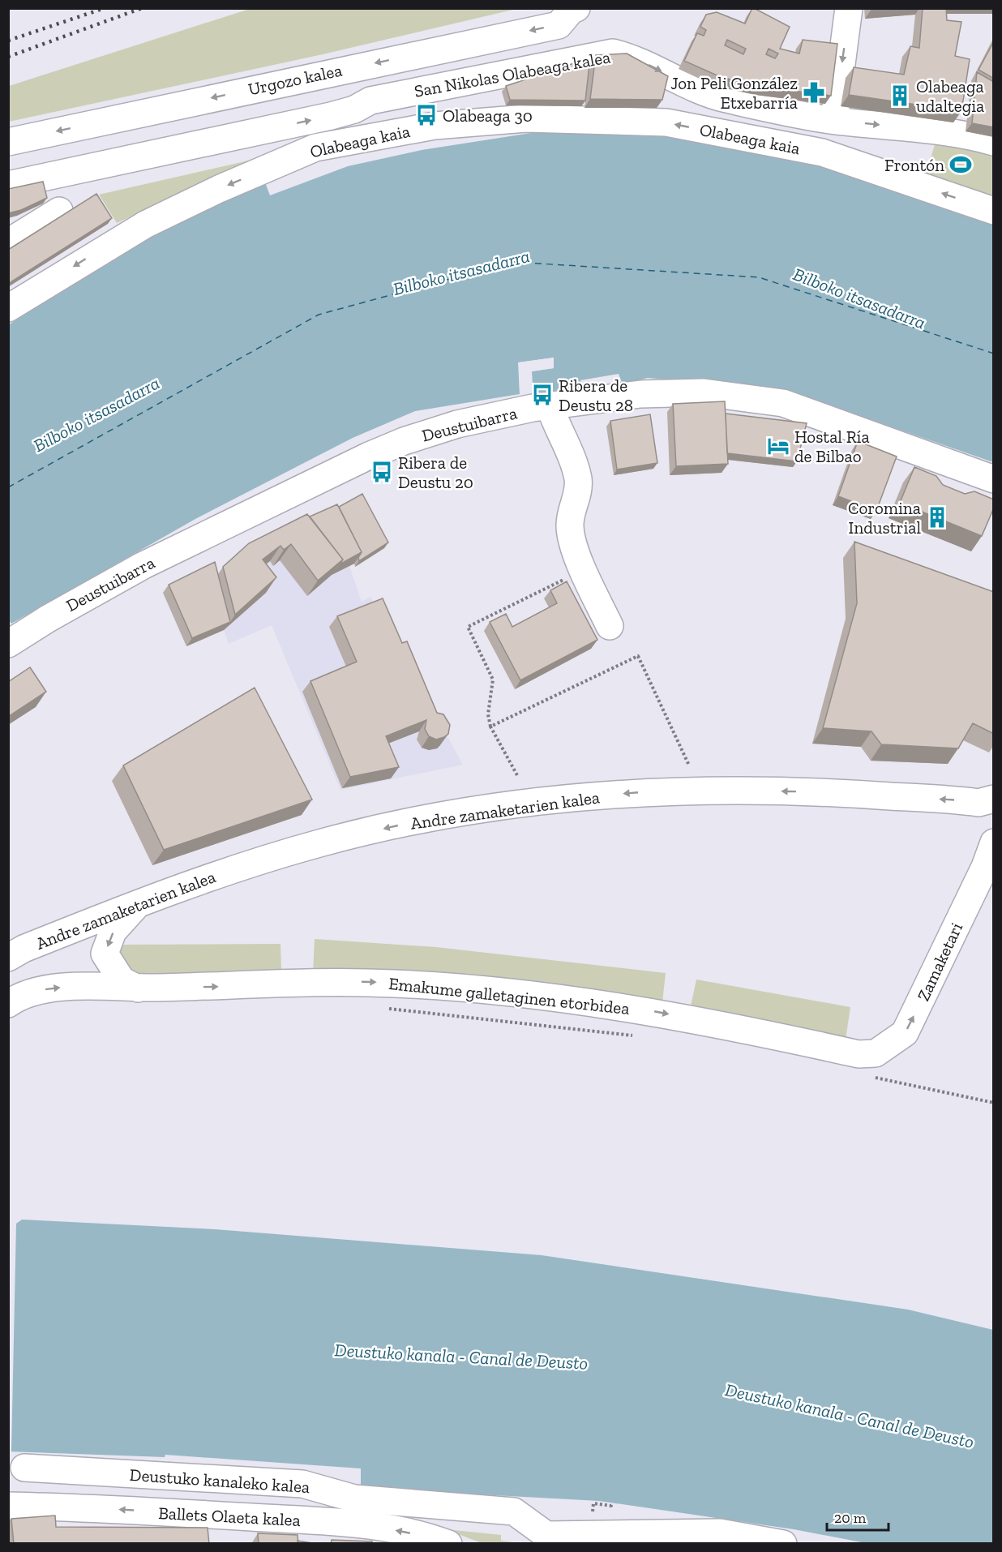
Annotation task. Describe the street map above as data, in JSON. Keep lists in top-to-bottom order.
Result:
{
  "streets": {
    "street": [
      "San Nikolas Olabeaga kalea",
      "Urgozo kalea",
      "Olabeaga kaia",
      "Deustuibarra",
      "Andre zamaketarien kalea",
      "Zamaketari",
      "Emakume galletaginen etorbidea",
      "Deustuko kanaleko kalea",
      "Ballets Olaeta kalea"
    ]
  },
  "crossings": [
    ["San Nikolas Olabeaga kalea", "Olabeaga kaia"],
    ["Andre zamaketarien kalea", "Zamaketari"],
    ["Zamaketari", "Emakume galletaginen etorbidea"]
  ],
  "one_way": [
    "San Nikolas Olabeaga kalea",
    "Urgozo kalea",
    "Olabeaga kaia",
    "Andre zamaketarien kalea",
    "Zamaketari",
    "Emakume galletaginen etorbidea",
    "Ballets Olaeta kalea"
  ],
  "water": ["Bilboko itsasadarra", "Deustuko kanala - Canal de Deusto"],
  "places": {
    "pharmacy": ["Jon Peli González Etxebarría"],
    "building": ["Olabeaga udaltegia", "Coromina Industrial"],
    "bus stop": ["Olabeaga 30", "Ribera de Deustu 28", "Ribera de Deustu 20"],
    "sports": ["Frontón"],
    "hotel": ["Hostal Ría de Bilbao"]
  },
  "scale_bar": "20 m"
}
